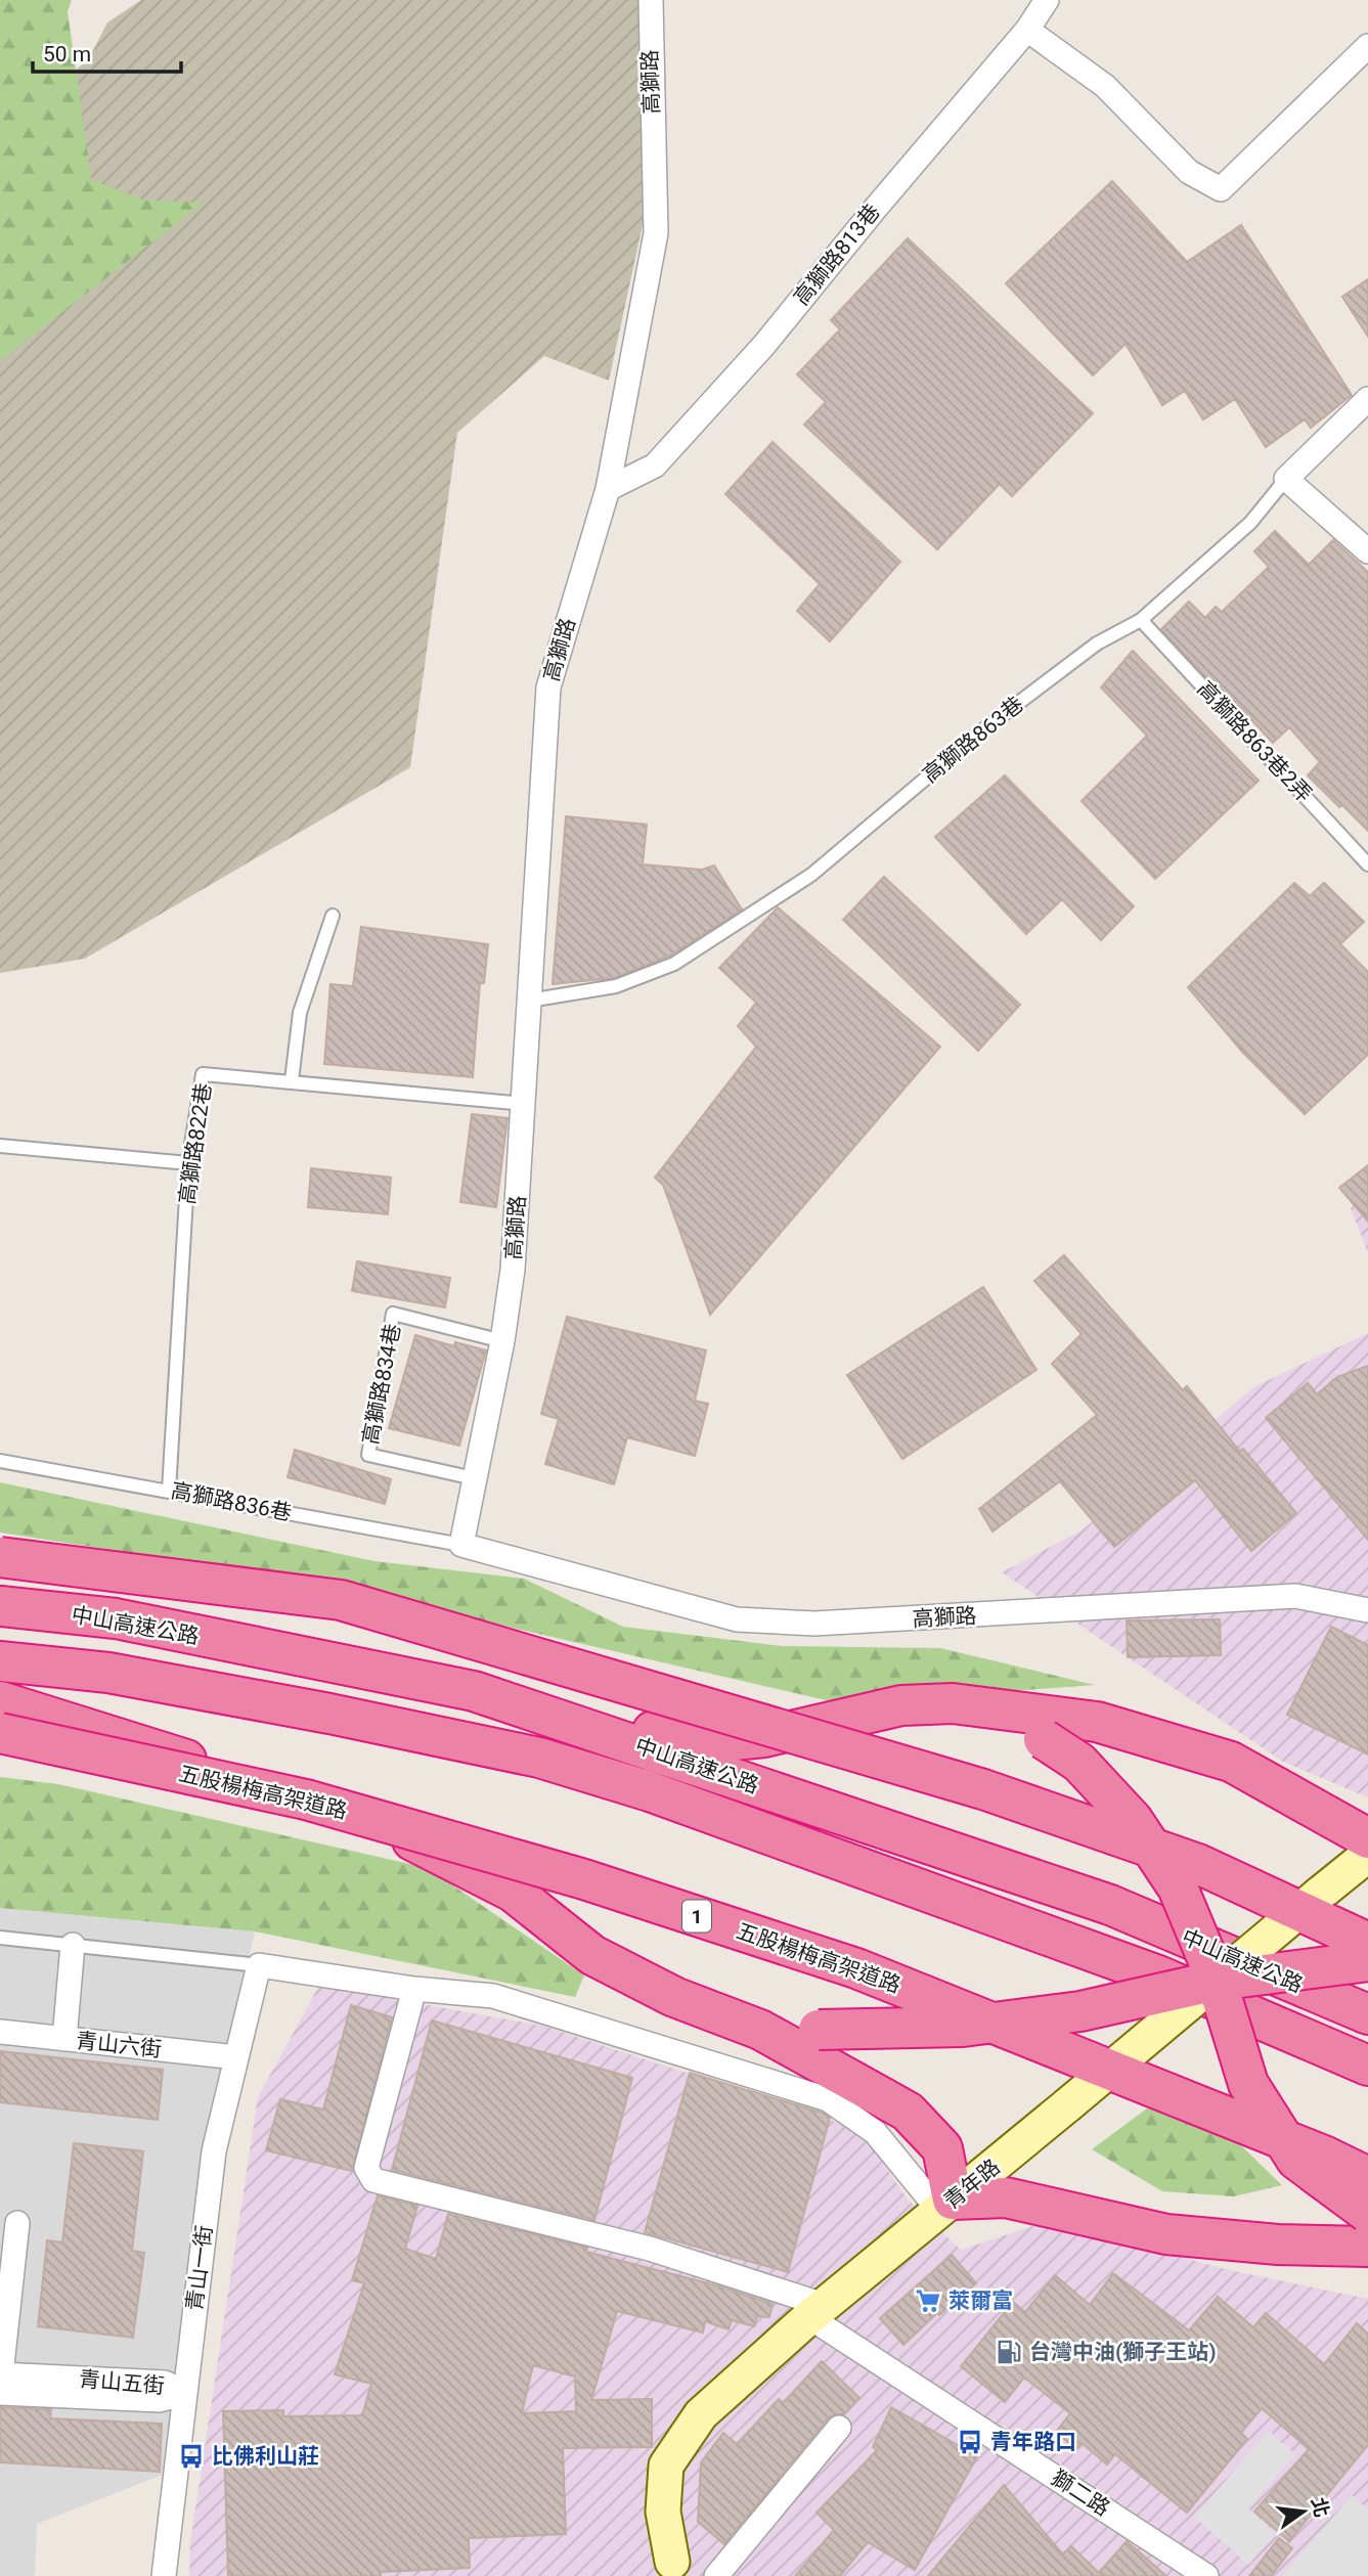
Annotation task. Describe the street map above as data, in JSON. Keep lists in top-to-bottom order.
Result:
{
  "streets": {
    "highway": ["中山高速公路", "五股楊梅高架道路", "1"],
    "street": [
      "高獅路",
      "高獅路813巷",
      "高獅路863巷",
      "青山六街",
      "青年路",
      "青山一街",
      "青山五街",
      "獅二路"
    ],
    "lane": [
      "高獅路863巷2弄",
      "高獅路822巷",
      "高獅路834巷",
      "高獅路836巷"
    ]
  },
  "crossings": [
    ["高獅路", "高獅路813巷"],
    ["高獅路", "高獅路863巷"],
    ["高獅路", "高獅路822巷"],
    ["高獅路", "高獅路834巷"],
    ["高獅路", "高獅路836巷"],
    ["高獅路863巷", "高獅路863巷2弄"],
    ["高獅路822巷", "高獅路836巷"],
    ["青山六街", "青山一街"],
    ["青年路", "獅二路"],
    ["青山一街", "青山五街"]
  ],
  "places": {
    "supermarket": ["萊爾富"],
    "fuel station": ["台灣中油(獅子王站)"],
    "bus stop": ["青年路口", "比佛利山莊"]
  },
  "scale_bar": "50 m",
  "north": "right"
}
